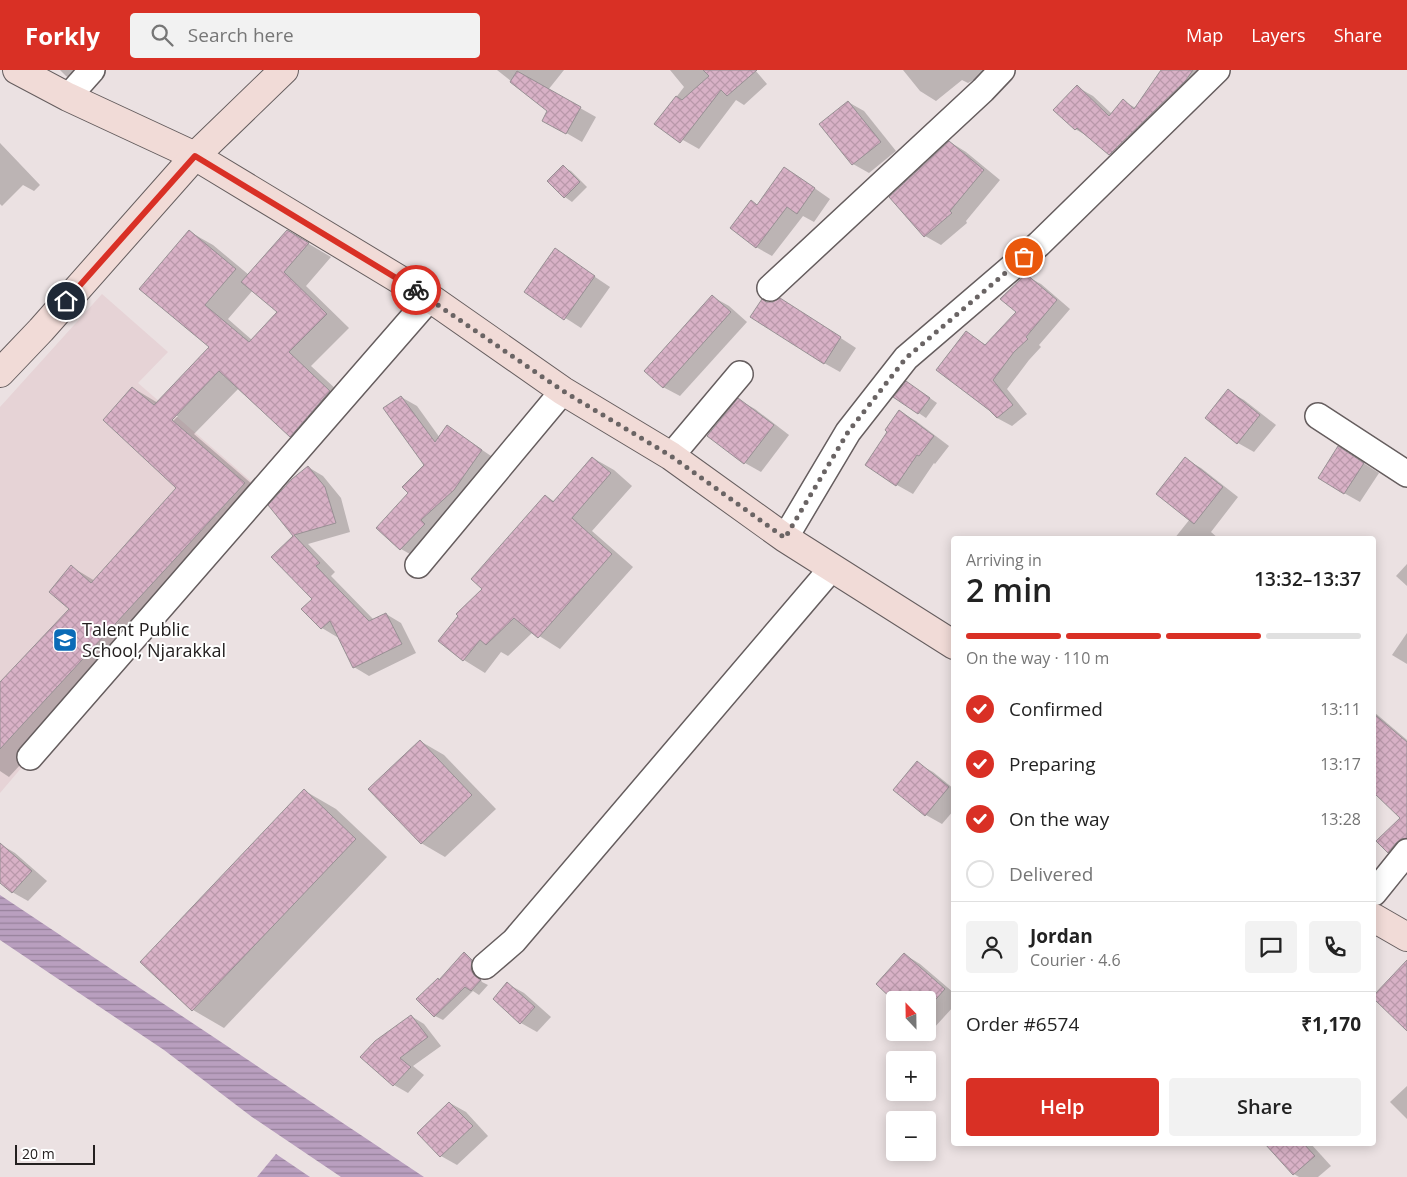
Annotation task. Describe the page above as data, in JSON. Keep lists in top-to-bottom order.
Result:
{
  "places": {
    "school or university": ["Talent Public School, Njarakkal"]
  },
  "scale_bar": "20 m",
  "north": "top",
  "page": {
    "header": "Forkly",
    "search": "Search here",
    "nav": ["Map", "Layers", "Share"],
    "heading": ["2 min", "Arriving in", "13:32–13:37"],
    "panel": [
      "Jordan",
      "Courier · 4.6",
      "Order #6574",
      "₹1,170"
    ],
    "bar": "On the way · 110 m",
    "list": [
      ["Confirmed", "13:11"],
      ["Preparing", "13:17"],
      ["On the way", "13:28"],
      "Delivered"
    ],
    "map_buttons": ["+", "−"],
    "buttons": ["Help", "Share"],
    "scale": "20 m"
  }
}
